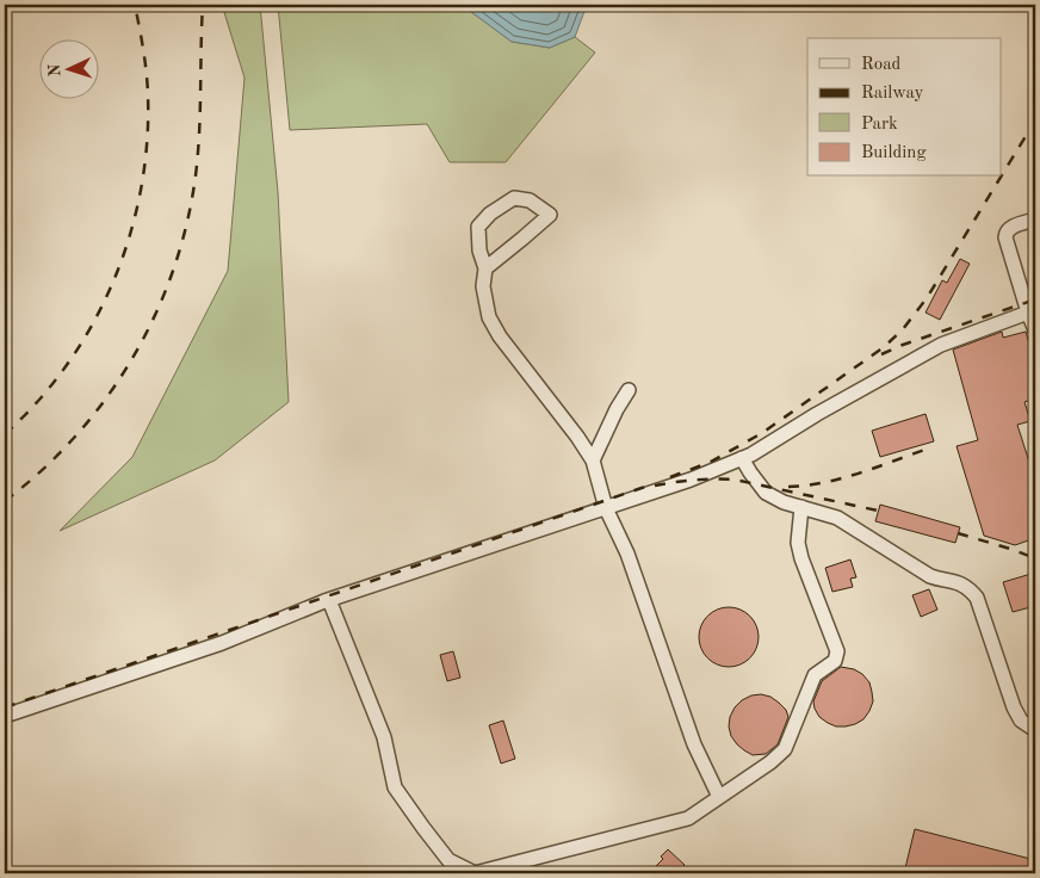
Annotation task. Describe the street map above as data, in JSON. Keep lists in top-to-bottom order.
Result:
{
  "legend": [
    "Road",
    "Railway",
    "Park",
    "Building"
  ],
  "north": "left"
}
